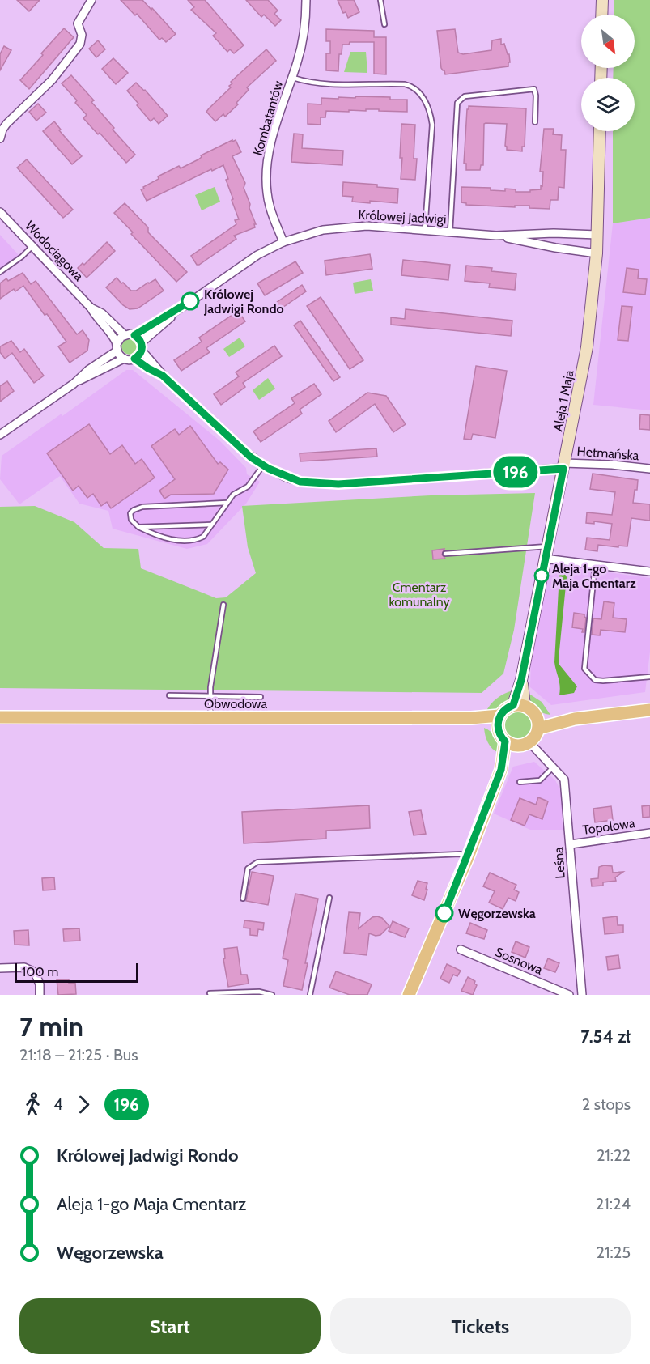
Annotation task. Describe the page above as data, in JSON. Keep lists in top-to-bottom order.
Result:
{
  "streets": {
    "main road": ["Obwodowa"],
    "street": [
      "Kombatantów",
      "Królowej Jadwigi",
      "Wodociągowa",
      "Aleja 1 Maja",
      "Hetmańska",
      "Topolowa",
      "Leśna",
      "Sosnowa"
    ]
  },
  "crossings": [
    ["Kombatantów", "Królowej Jadwigi"],
    ["Królowej Jadwigi", "Wodociągowa"],
    ["Królowej Jadwigi", "Aleja 1 Maja"],
    ["Aleja 1 Maja", "Hetmańska"],
    ["Aleja 1 Maja", "Obwodowa"],
    ["Aleja 1 Maja", "Leśna"],
    ["Obwodowa", "Leśna"],
    ["Topolowa", "Leśna"]
  ],
  "parks": ["Cmentarz komunalny"],
  "places": ["Królowej Jadwigi Rondo", "Aleja 1-go Maja Cmentarz", "Węgorzewska"],
  "lines": ["bus line 196"],
  "scale_bar": "100 m",
  "north": "bottom right",
  "page": {
    "on_map": "196",
    "scale": "100 m",
    "heading": ["7 min", "21:18 – 21:25 · Bus", "7.54 zł"],
    "legs": ["4", "196", "2 stops"],
    "list": [
      {
        "name": "Królowej Jadwigi Rondo",
        "value": "21:22"
      },
      {
        "name": "Aleja 1-go Maja Cmentarz",
        "value": "21:24"
      },
      {
        "name": "Węgorzewska",
        "value": "21:25"
      }
    ],
    "buttons": ["Start", "Tickets"]
  }
}
